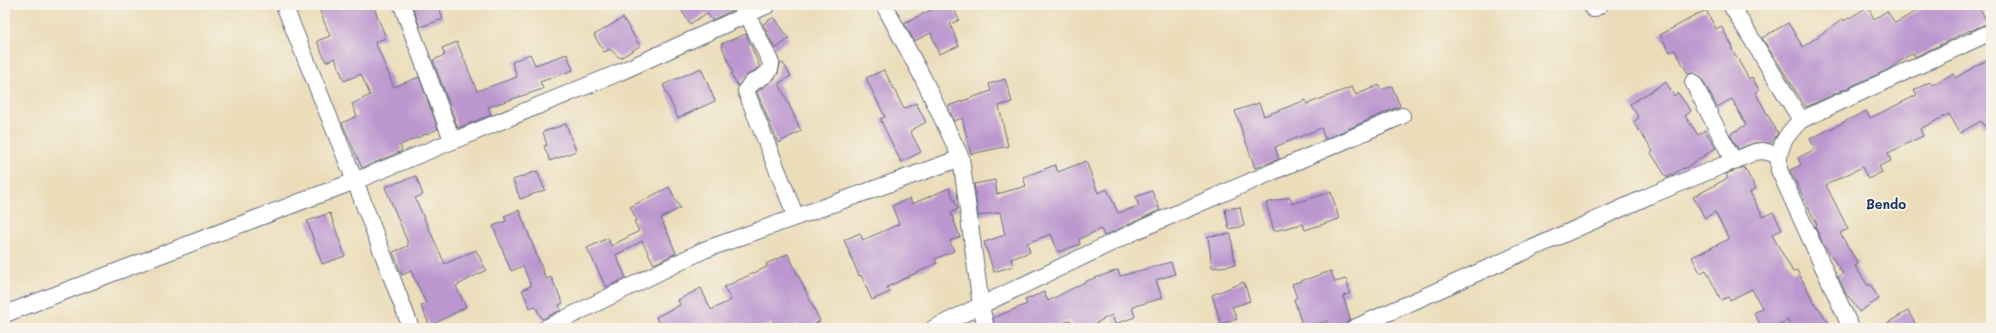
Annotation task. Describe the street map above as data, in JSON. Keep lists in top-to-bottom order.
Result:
{
  "districts": ["Bendo"]
}
